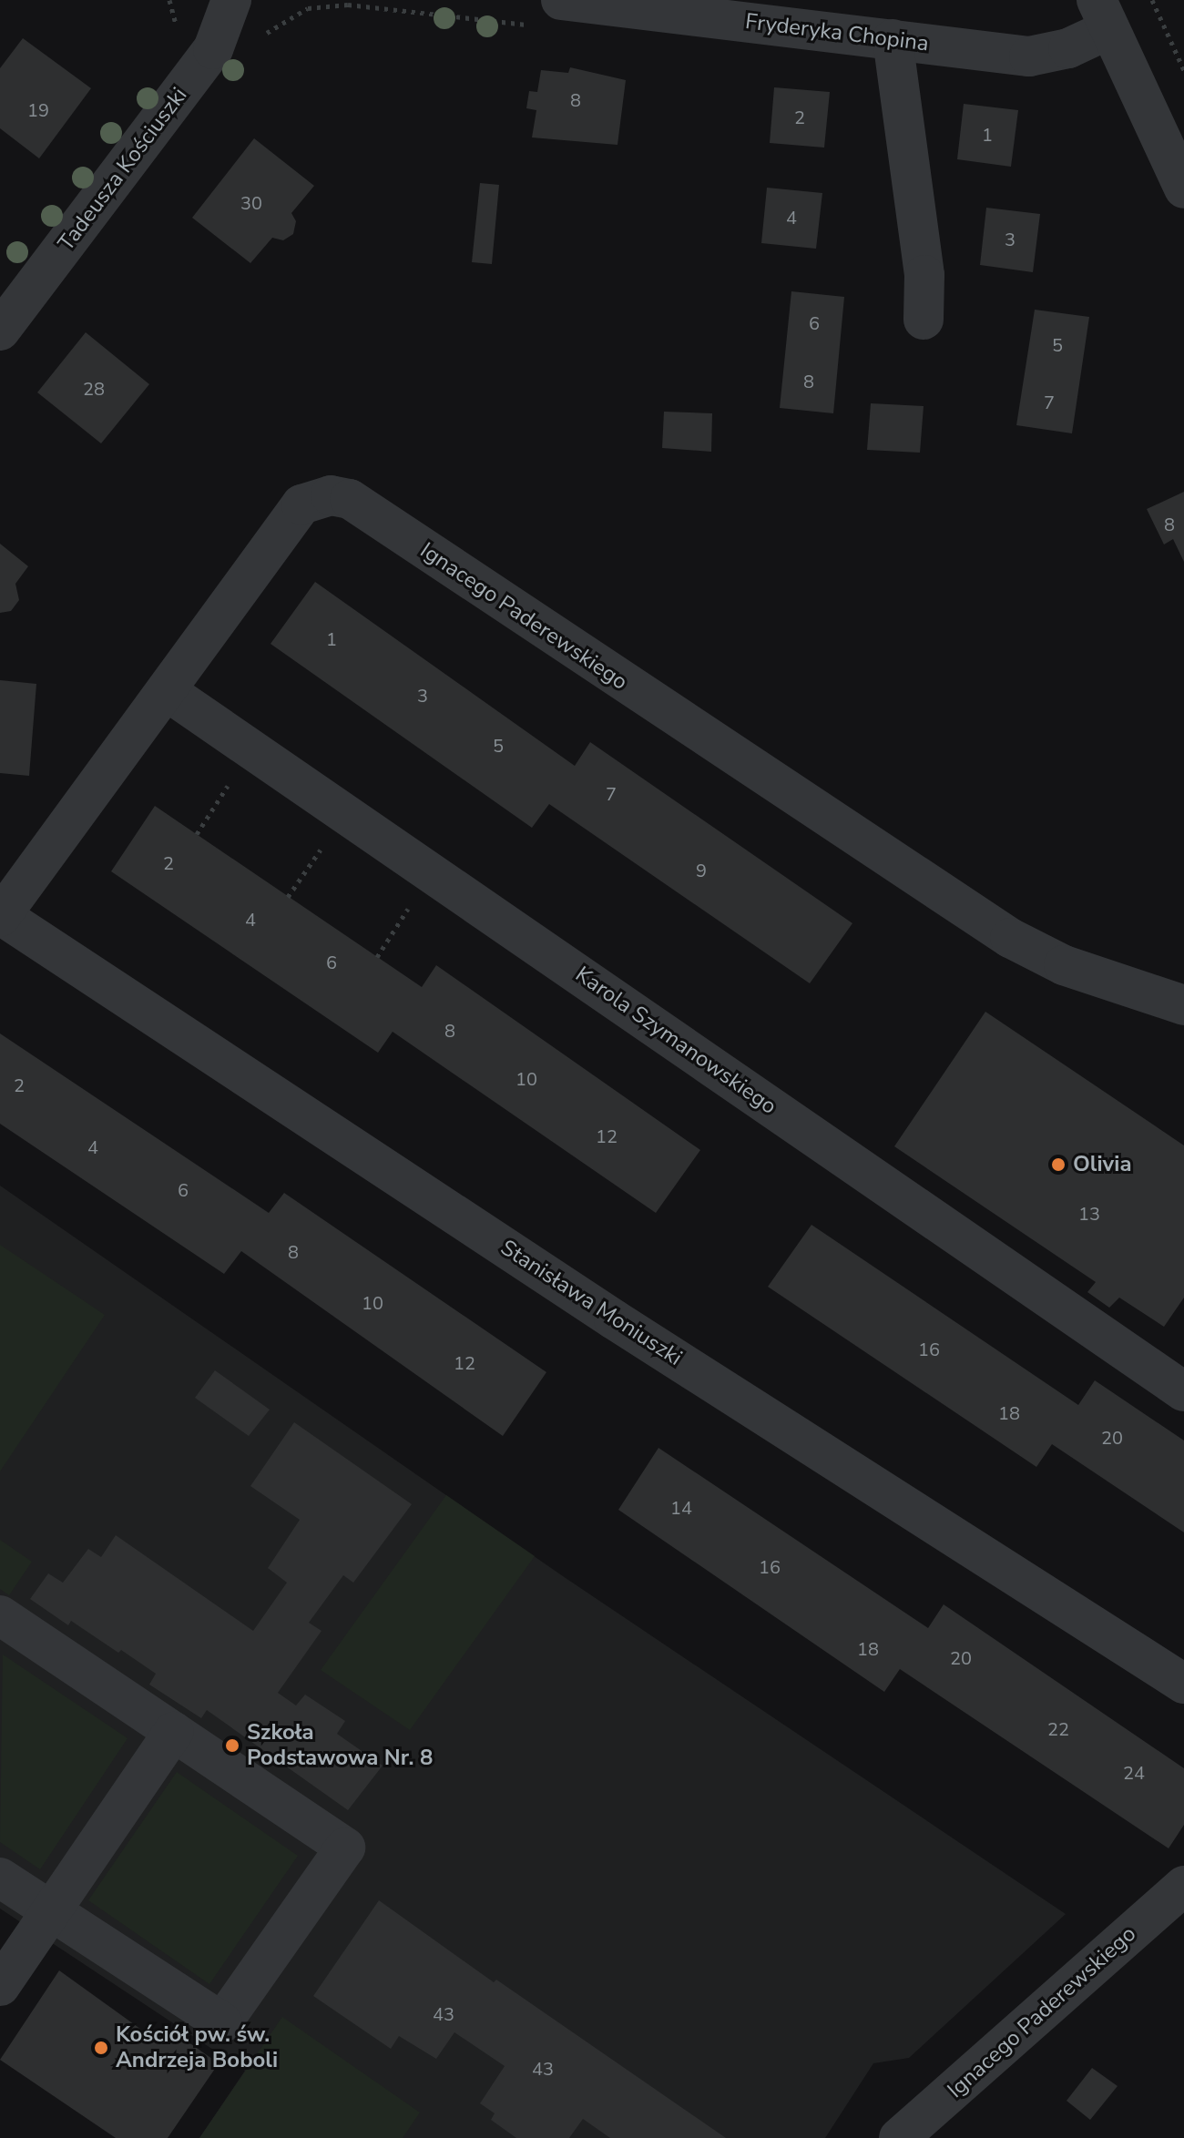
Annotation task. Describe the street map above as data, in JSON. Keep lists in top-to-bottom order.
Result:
{
  "streets": {
    "street": [
      "Fryderyka Chopina",
      "Tadeusza Kościuszki",
      "Ignacego Paderewskiego",
      "Karola Szymanowskiego",
      "Stanisława Moniuszki"
    ]
  },
  "crossings": [
    ["Ignacego Paderewskiego", "Karola Szymanowskiego"],
    ["Ignacego Paderewskiego", "Stanisława Moniuszki"]
  ],
  "places": ["Olivia", "Szkoła Podstawowa Nr. 8", "Kościół pw. św. Andrzeja Boboli"],
  "house_numbers": [
    "8",
    "19",
    "2",
    "1",
    "30",
    "4",
    "3",
    "6",
    "5",
    "8",
    "28",
    "7",
    "8",
    "1",
    "3",
    "5",
    "7",
    "2",
    "9",
    "4",
    "6",
    "8",
    "10",
    "2",
    "12",
    "4",
    "6",
    "13",
    "8",
    "10",
    "16",
    "12",
    "18",
    "20",
    "14",
    "16",
    "18",
    "20",
    "22",
    "24",
    "43",
    "43"
  ]
}
